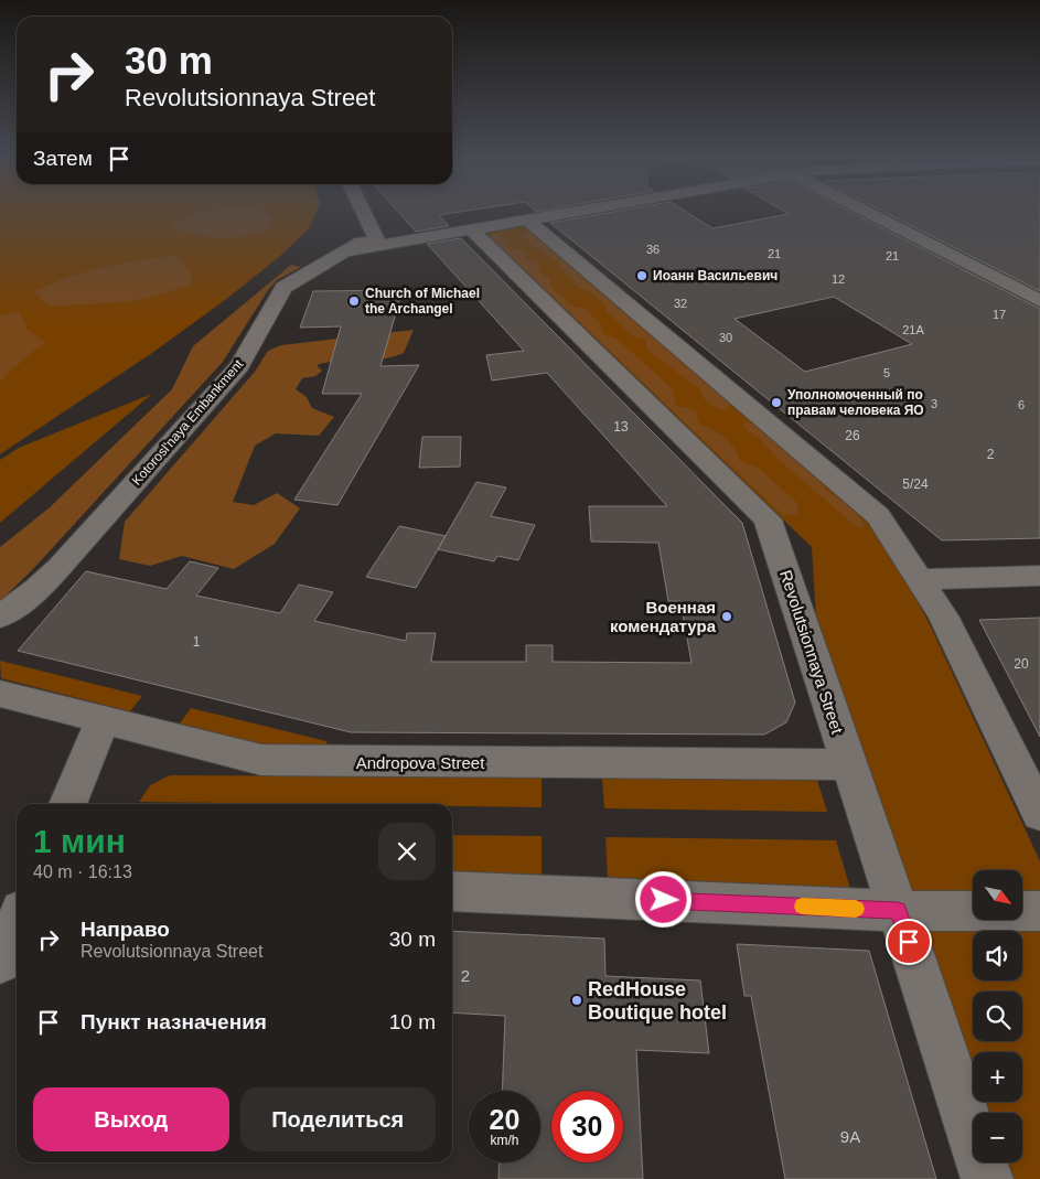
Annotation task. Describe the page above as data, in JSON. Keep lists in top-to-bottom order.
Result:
{
  "streets": {
    "street": ["Kotorosl'naya Embankment", "Revolutsionnaya Street", "Andropova Street"]
  },
  "crossings": [
    ["Revolutsionnaya Street", "Andropova Street"]
  ],
  "places": [
    "Иоанн Васильевич",
    "Church of Michael the Archangel",
    "Уполномоченный по правам человека ЯО",
    "Военная комендатура",
    "RedHouse Boutique hotel"
  ],
  "house_numbers": [
    "36",
    "21",
    "21",
    "12",
    "32",
    "17",
    "21А",
    "30",
    "5",
    "3",
    "6",
    "13",
    "26",
    "2",
    "5/24",
    "1",
    "20",
    "2",
    "9А"
  ],
  "north": "bottom right",
  "page": {
    "turn": ["30 m", "Revolutsionnaya Street"],
    "then": "Затем",
    "heading": ["1 мин", "40 m · 16:13"],
    "map_buttons": ["+", "−"],
    "list": [
      {
        "name": "Направо",
        "note": "Revolutsionnaya Street",
        "value": "30 m"
      },
      {
        "name": "Пункт назначения",
        "value": "10 m"
      }
    ],
    "buttons": ["Выход", "Поделиться"],
    "speed": "20 km/h",
    "limit": "30"
  }
}
